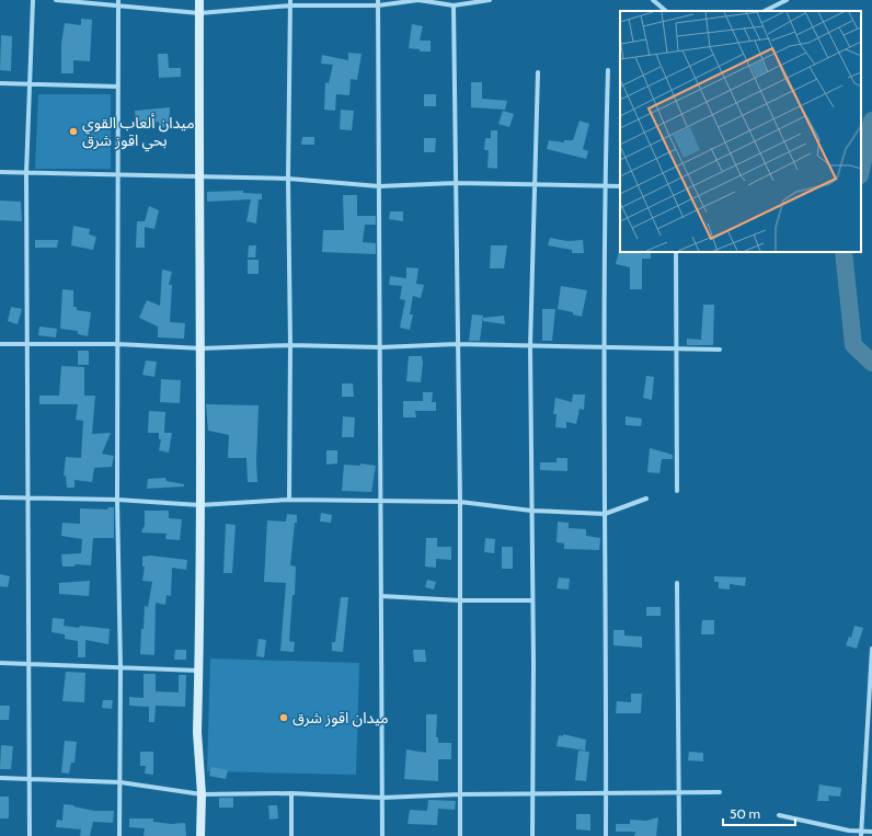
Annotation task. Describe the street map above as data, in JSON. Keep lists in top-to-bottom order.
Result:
{
  "places": ["ميدان ألعاب القوي بحي اقوز شرق", "ميدان اقوز شرق"],
  "scale_bar": "50 m"
}
